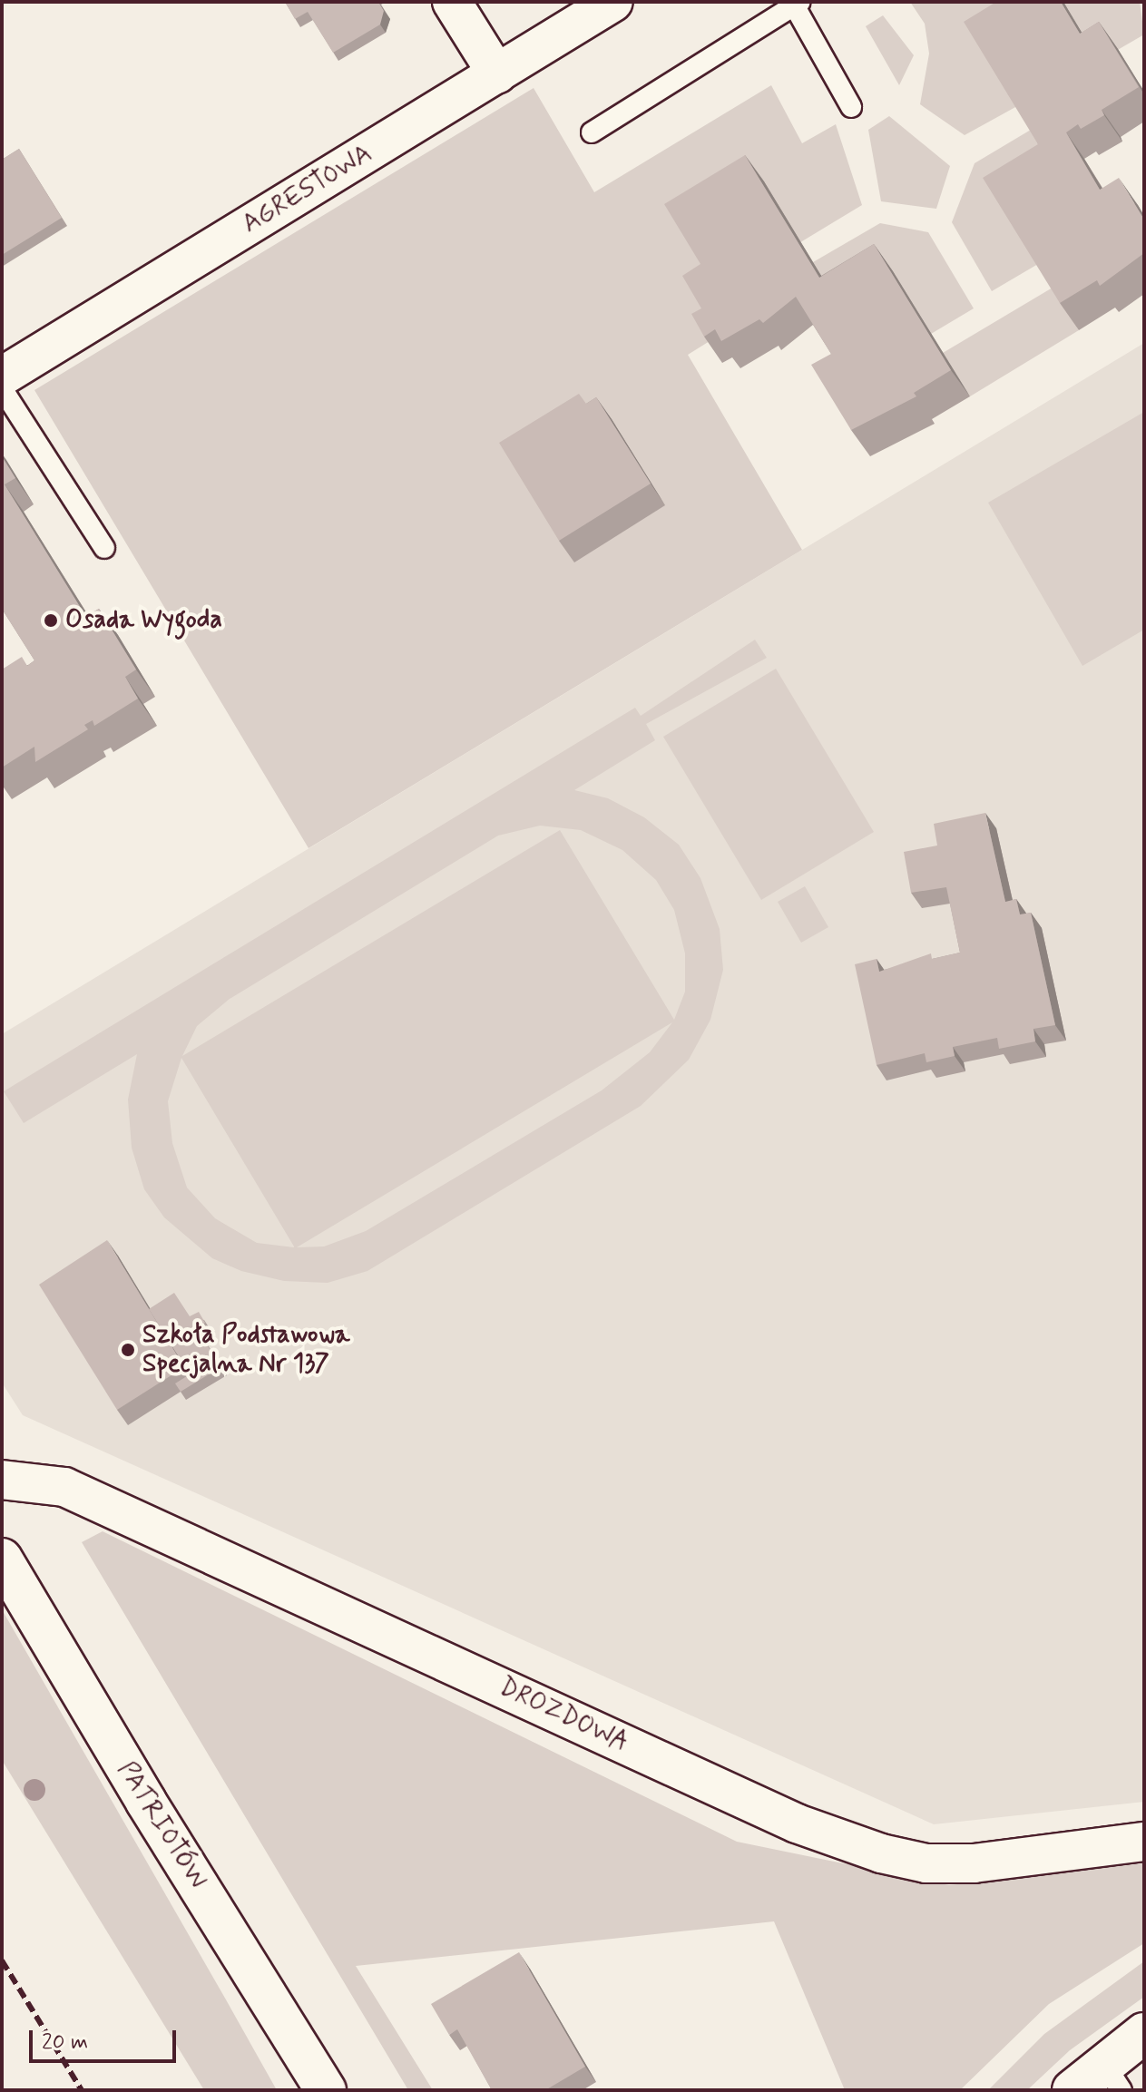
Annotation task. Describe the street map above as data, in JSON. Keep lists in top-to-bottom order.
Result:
{
  "streets": {
    "main road": ["PATRIOTÓW"],
    "street": ["AGRESTOWA", "DROZDOWA"]
  },
  "places": ["Osada Wygoda", "Szkoła Podstawowa Specjalna Nr 137"],
  "scale_bar": "20 m"
}
